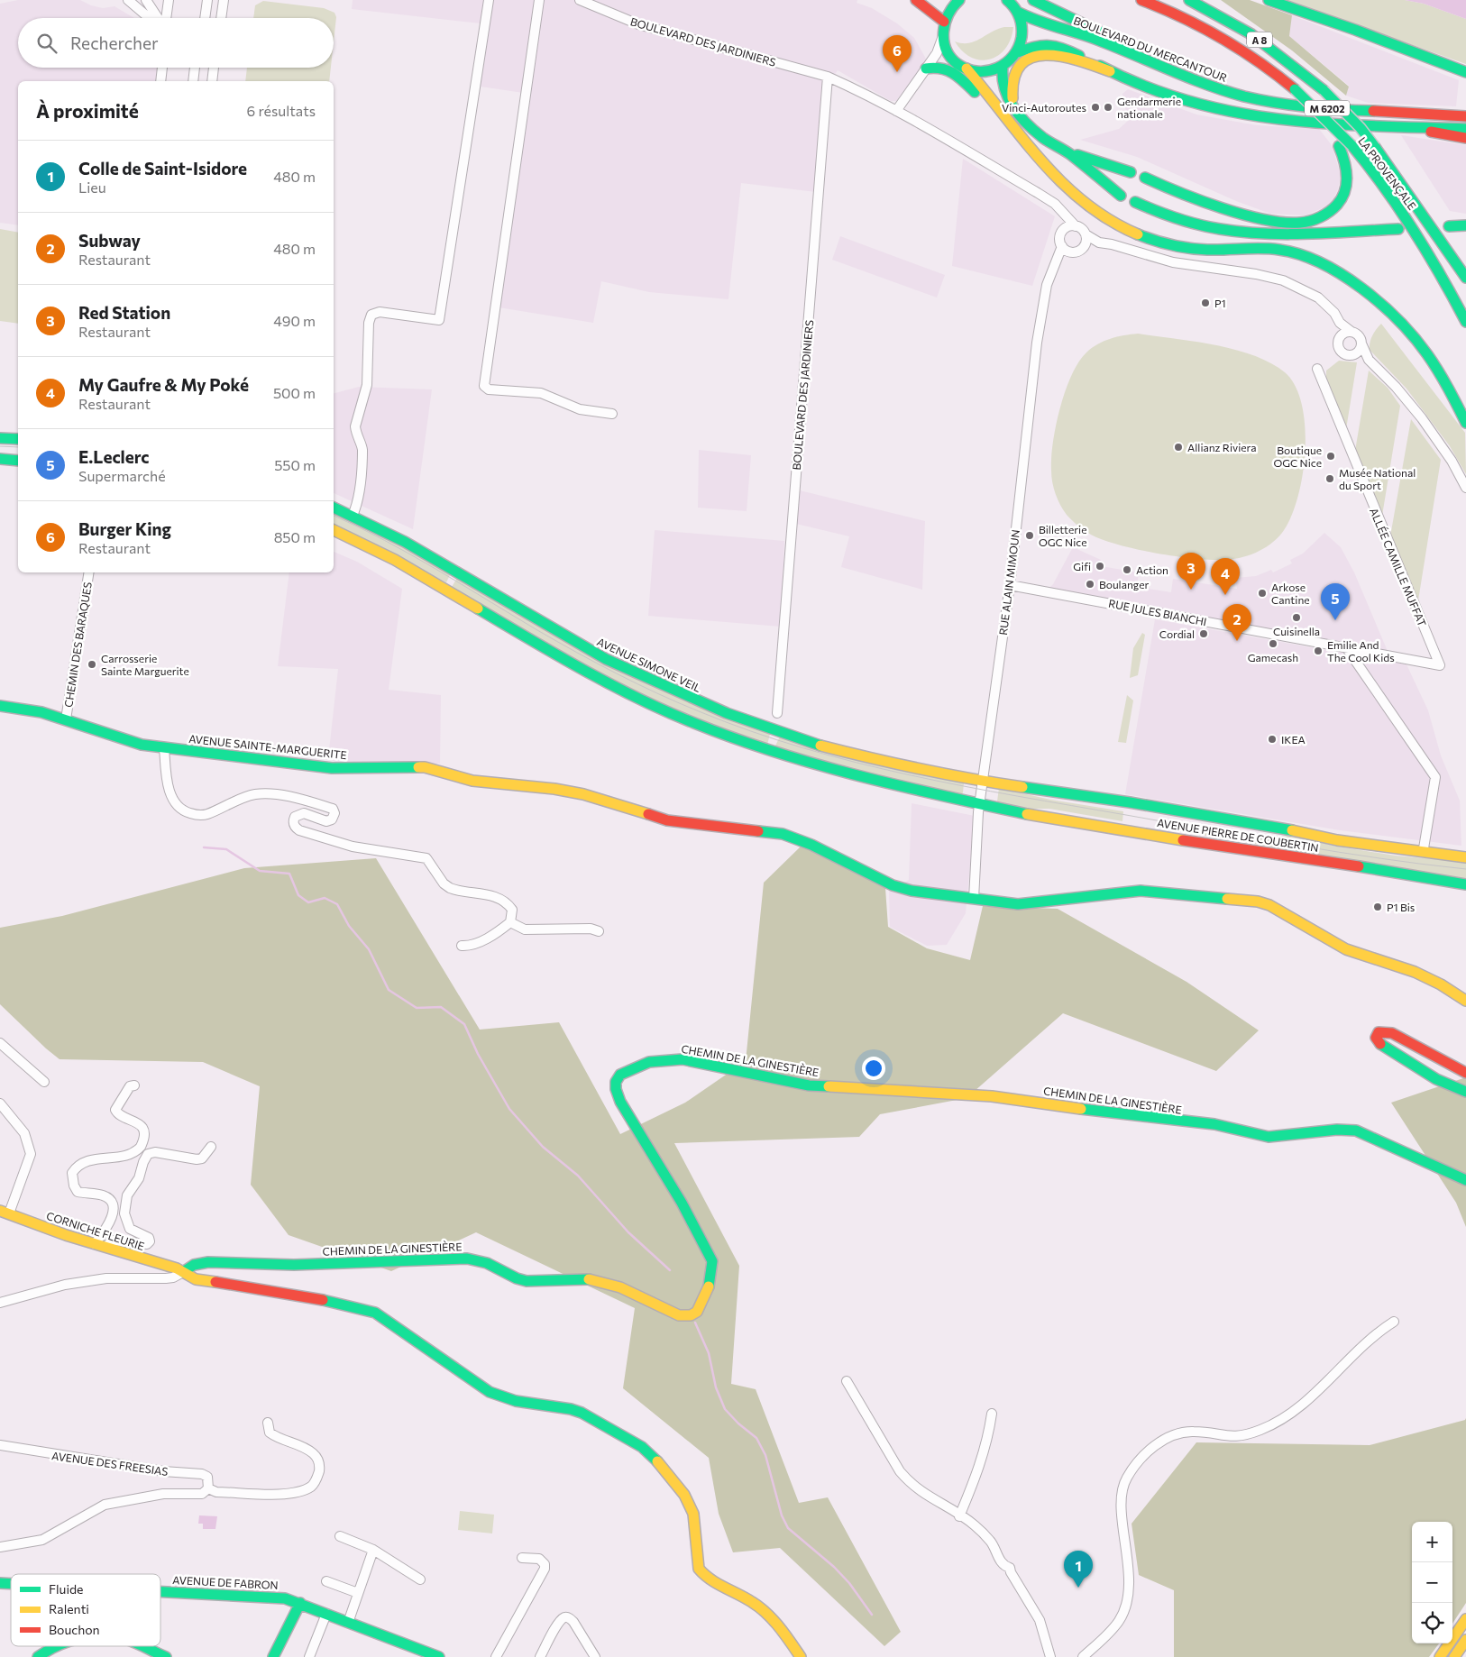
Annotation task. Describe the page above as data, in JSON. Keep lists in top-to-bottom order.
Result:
{
  "streets": {
    "main road": [
      "A 8",
      "BOULEVARD DU MERCANTOUR",
      "M 6202",
      "LA PROVENÇALE",
      "AVENUE SIMONE VEIL",
      "AVENUE SAINTE-MARGUERITE",
      "AVENUE PIERRE DE COUBERTIN",
      "CHEMIN DE LA GINESTIÈRE",
      "CORNICHE FLEURIE",
      "AVENUE DE FABRON"
    ],
    "street": [
      "BOULEVARD DES JARDINIERS",
      "ALLÉE CAMILLE MUFFAT",
      "RUE ALAIN MIMOUN",
      "RUE JULES BIANCHI",
      "CHEMIN DES BARAQUES",
      "AVENUE DES FREESIAS"
    ]
  },
  "crossings": [
    ["BOULEVARD DES JARDINIERS", "RUE ALAIN MIMOUN"],
    ["BOULEVARD DU MERCANTOUR", "M 6202"],
    ["ALLÉE CAMILLE MUFFAT", "RUE JULES BIANCHI"],
    ["RUE ALAIN MIMOUN", "RUE JULES BIANCHI"],
    ["RUE ALAIN MIMOUN", "AVENUE SIMONE VEIL"],
    ["RUE ALAIN MIMOUN", "AVENUE SAINTE-MARGUERITE"],
    ["RUE ALAIN MIMOUN", "AVENUE PIERRE DE COUBERTIN"],
    ["CHEMIN DES BARAQUES", "AVENUE SAINTE-MARGUERITE"],
    ["AVENUE SIMONE VEIL", "AVENUE PIERRE DE COUBERTIN"],
    ["CHEMIN DE LA GINESTIÈRE", "CORNICHE FLEURIE"]
  ],
  "places": [
    "Vinci-Autoroutes",
    "Gendarmerie nationale",
    "P1",
    "Allianz Riviera",
    "Boutique OGC Nice",
    "Musée National du Sport",
    "Billetterie OGC Nice",
    "Gifi",
    "Action",
    "Boulanger",
    "Arkose Cantine",
    "Cuisinella",
    "Cordial",
    "Gamecash",
    "Emilie And The Cool Kids",
    "Carrosserie Sainte Marguerite",
    "IKEA",
    "P1 Bis"
  ],
  "legend": ["Fluide", "Ralenti", "Bouchon"],
  "page": {
    "search": "Rechercher",
    "pins": [
      "6",
      "3",
      "4",
      "5",
      "2",
      "1"
    ],
    "heading": ["À proximité", "6 résultats"],
    "list": [
      {
        "mark": "1",
        "name": "Colle de Saint-Isidore",
        "note": "Lieu",
        "value": "480 m"
      },
      {
        "mark": "2",
        "name": "Subway",
        "note": "Restaurant",
        "value": "480 m"
      },
      {
        "mark": "3",
        "name": "Red Station",
        "note": "Restaurant",
        "value": "490 m"
      },
      {
        "mark": "4",
        "name": "My Gaufre & My Poké",
        "note": "Restaurant",
        "value": "500 m"
      },
      {
        "mark": "5",
        "name": "E.Leclerc",
        "note": "Supermarché",
        "value": "550 m"
      },
      {
        "mark": "6",
        "name": "Burger King",
        "note": "Restaurant",
        "value": "850 m"
      }
    ],
    "map_buttons": ["+", "−"]
  }
}
